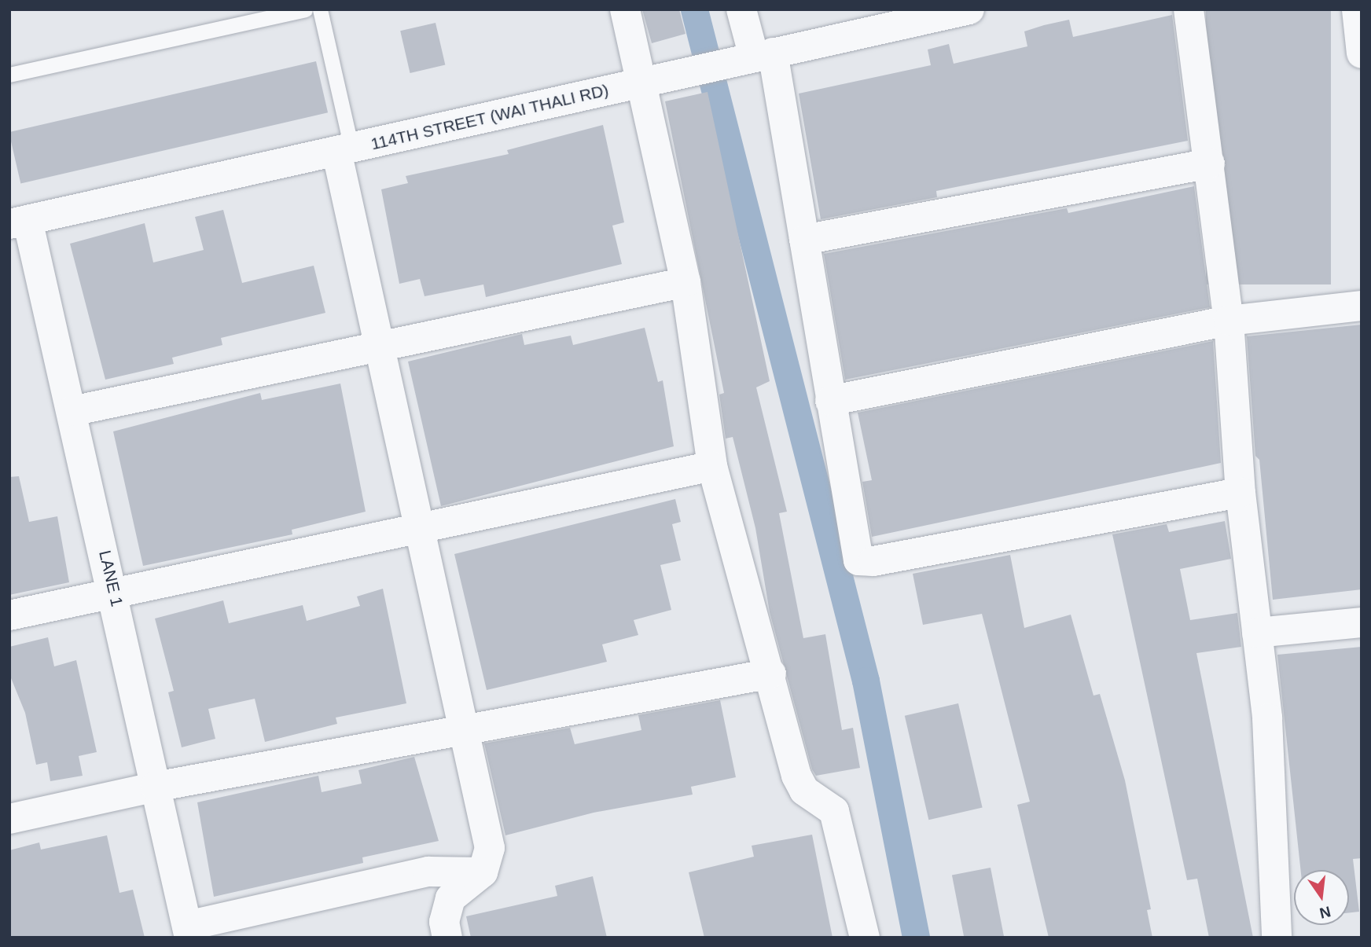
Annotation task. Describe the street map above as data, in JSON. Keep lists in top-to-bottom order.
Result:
{
  "streets": {
    "street": ["114TH STREET (WAI THALI RD)", "LANE 1"]
  },
  "crossings": [
    ["114TH STREET (WAI THALI RD)", "LANE 1"]
  ],
  "north": "bottom"
}
